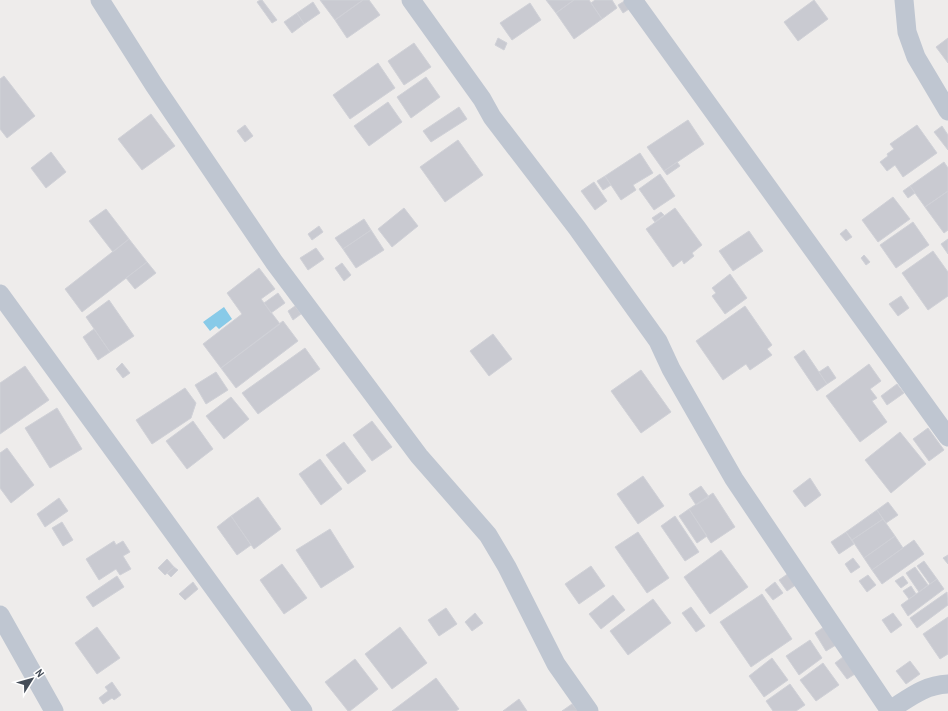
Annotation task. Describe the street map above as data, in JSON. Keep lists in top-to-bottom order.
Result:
{
  "north": "top right"
}
